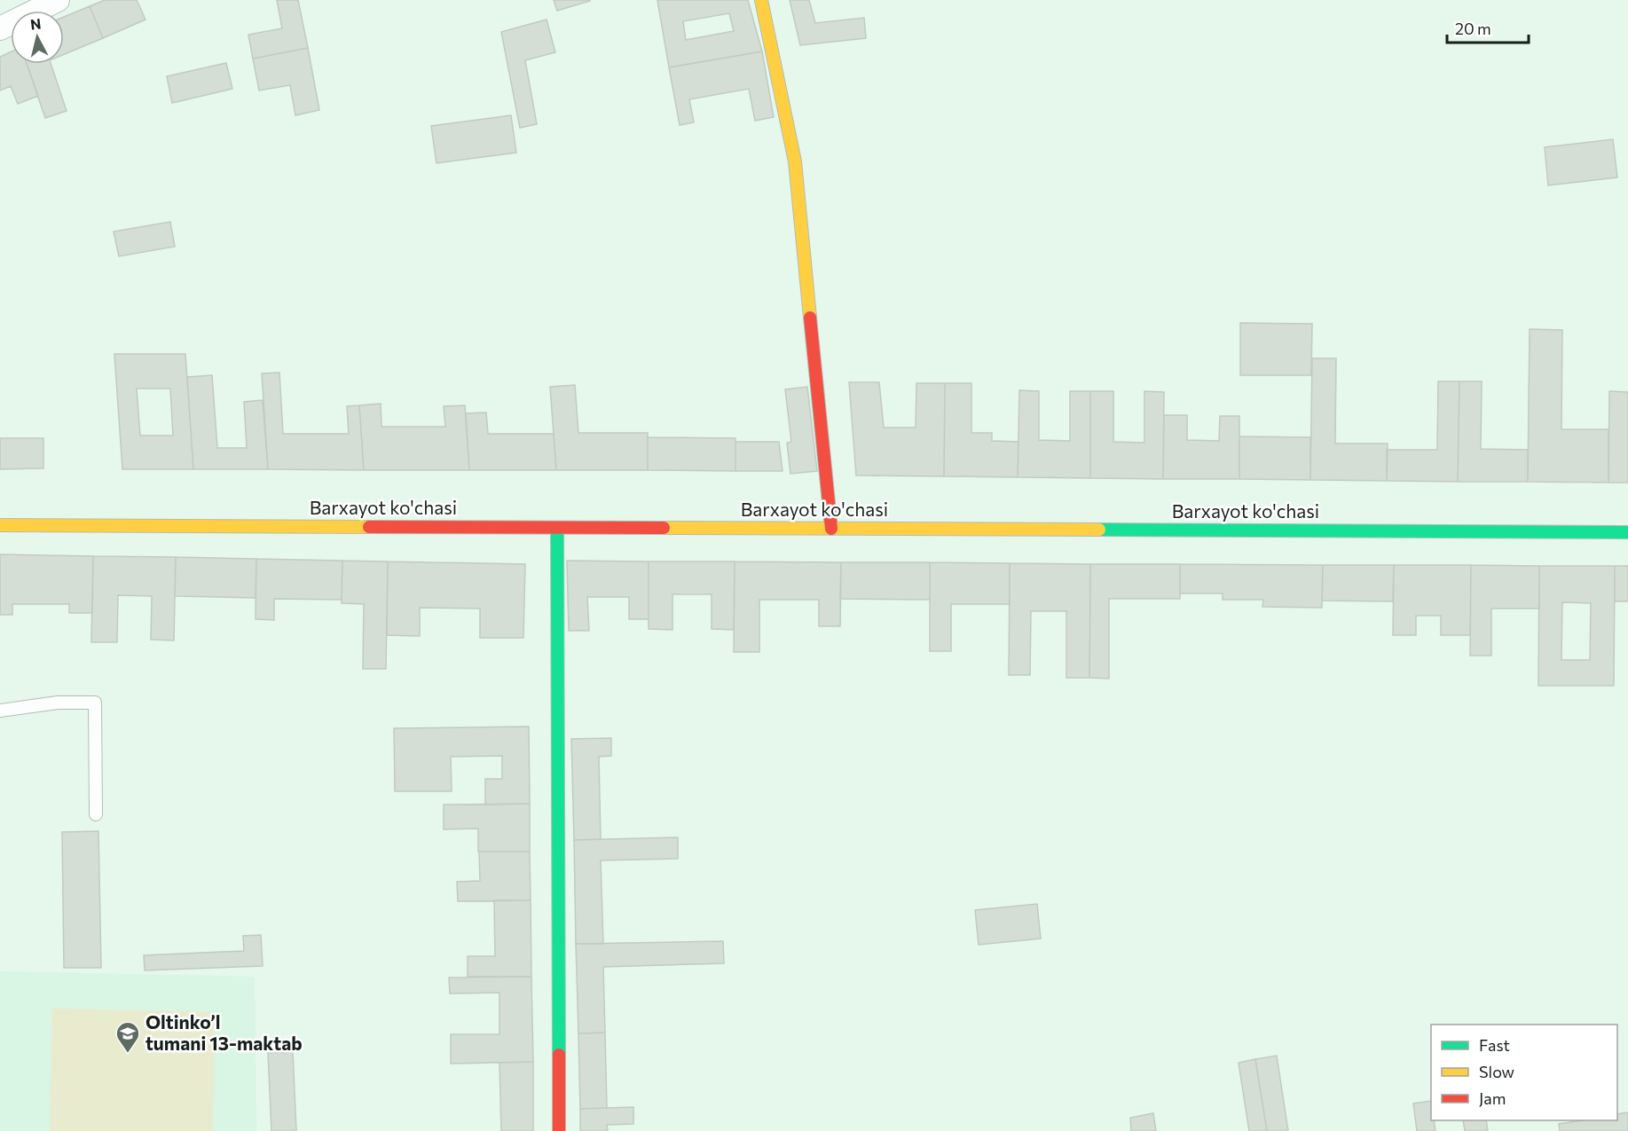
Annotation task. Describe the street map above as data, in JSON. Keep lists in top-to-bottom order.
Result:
{
  "streets": {
    "street": ["Barxayot ko'chasi"]
  },
  "places": {
    "school or university": ["Oltinko’l tumani 13-maktab"]
  },
  "legend": ["Fast", "Slow", "Jam"],
  "scale_bar": "20 m",
  "north": "top"
}
